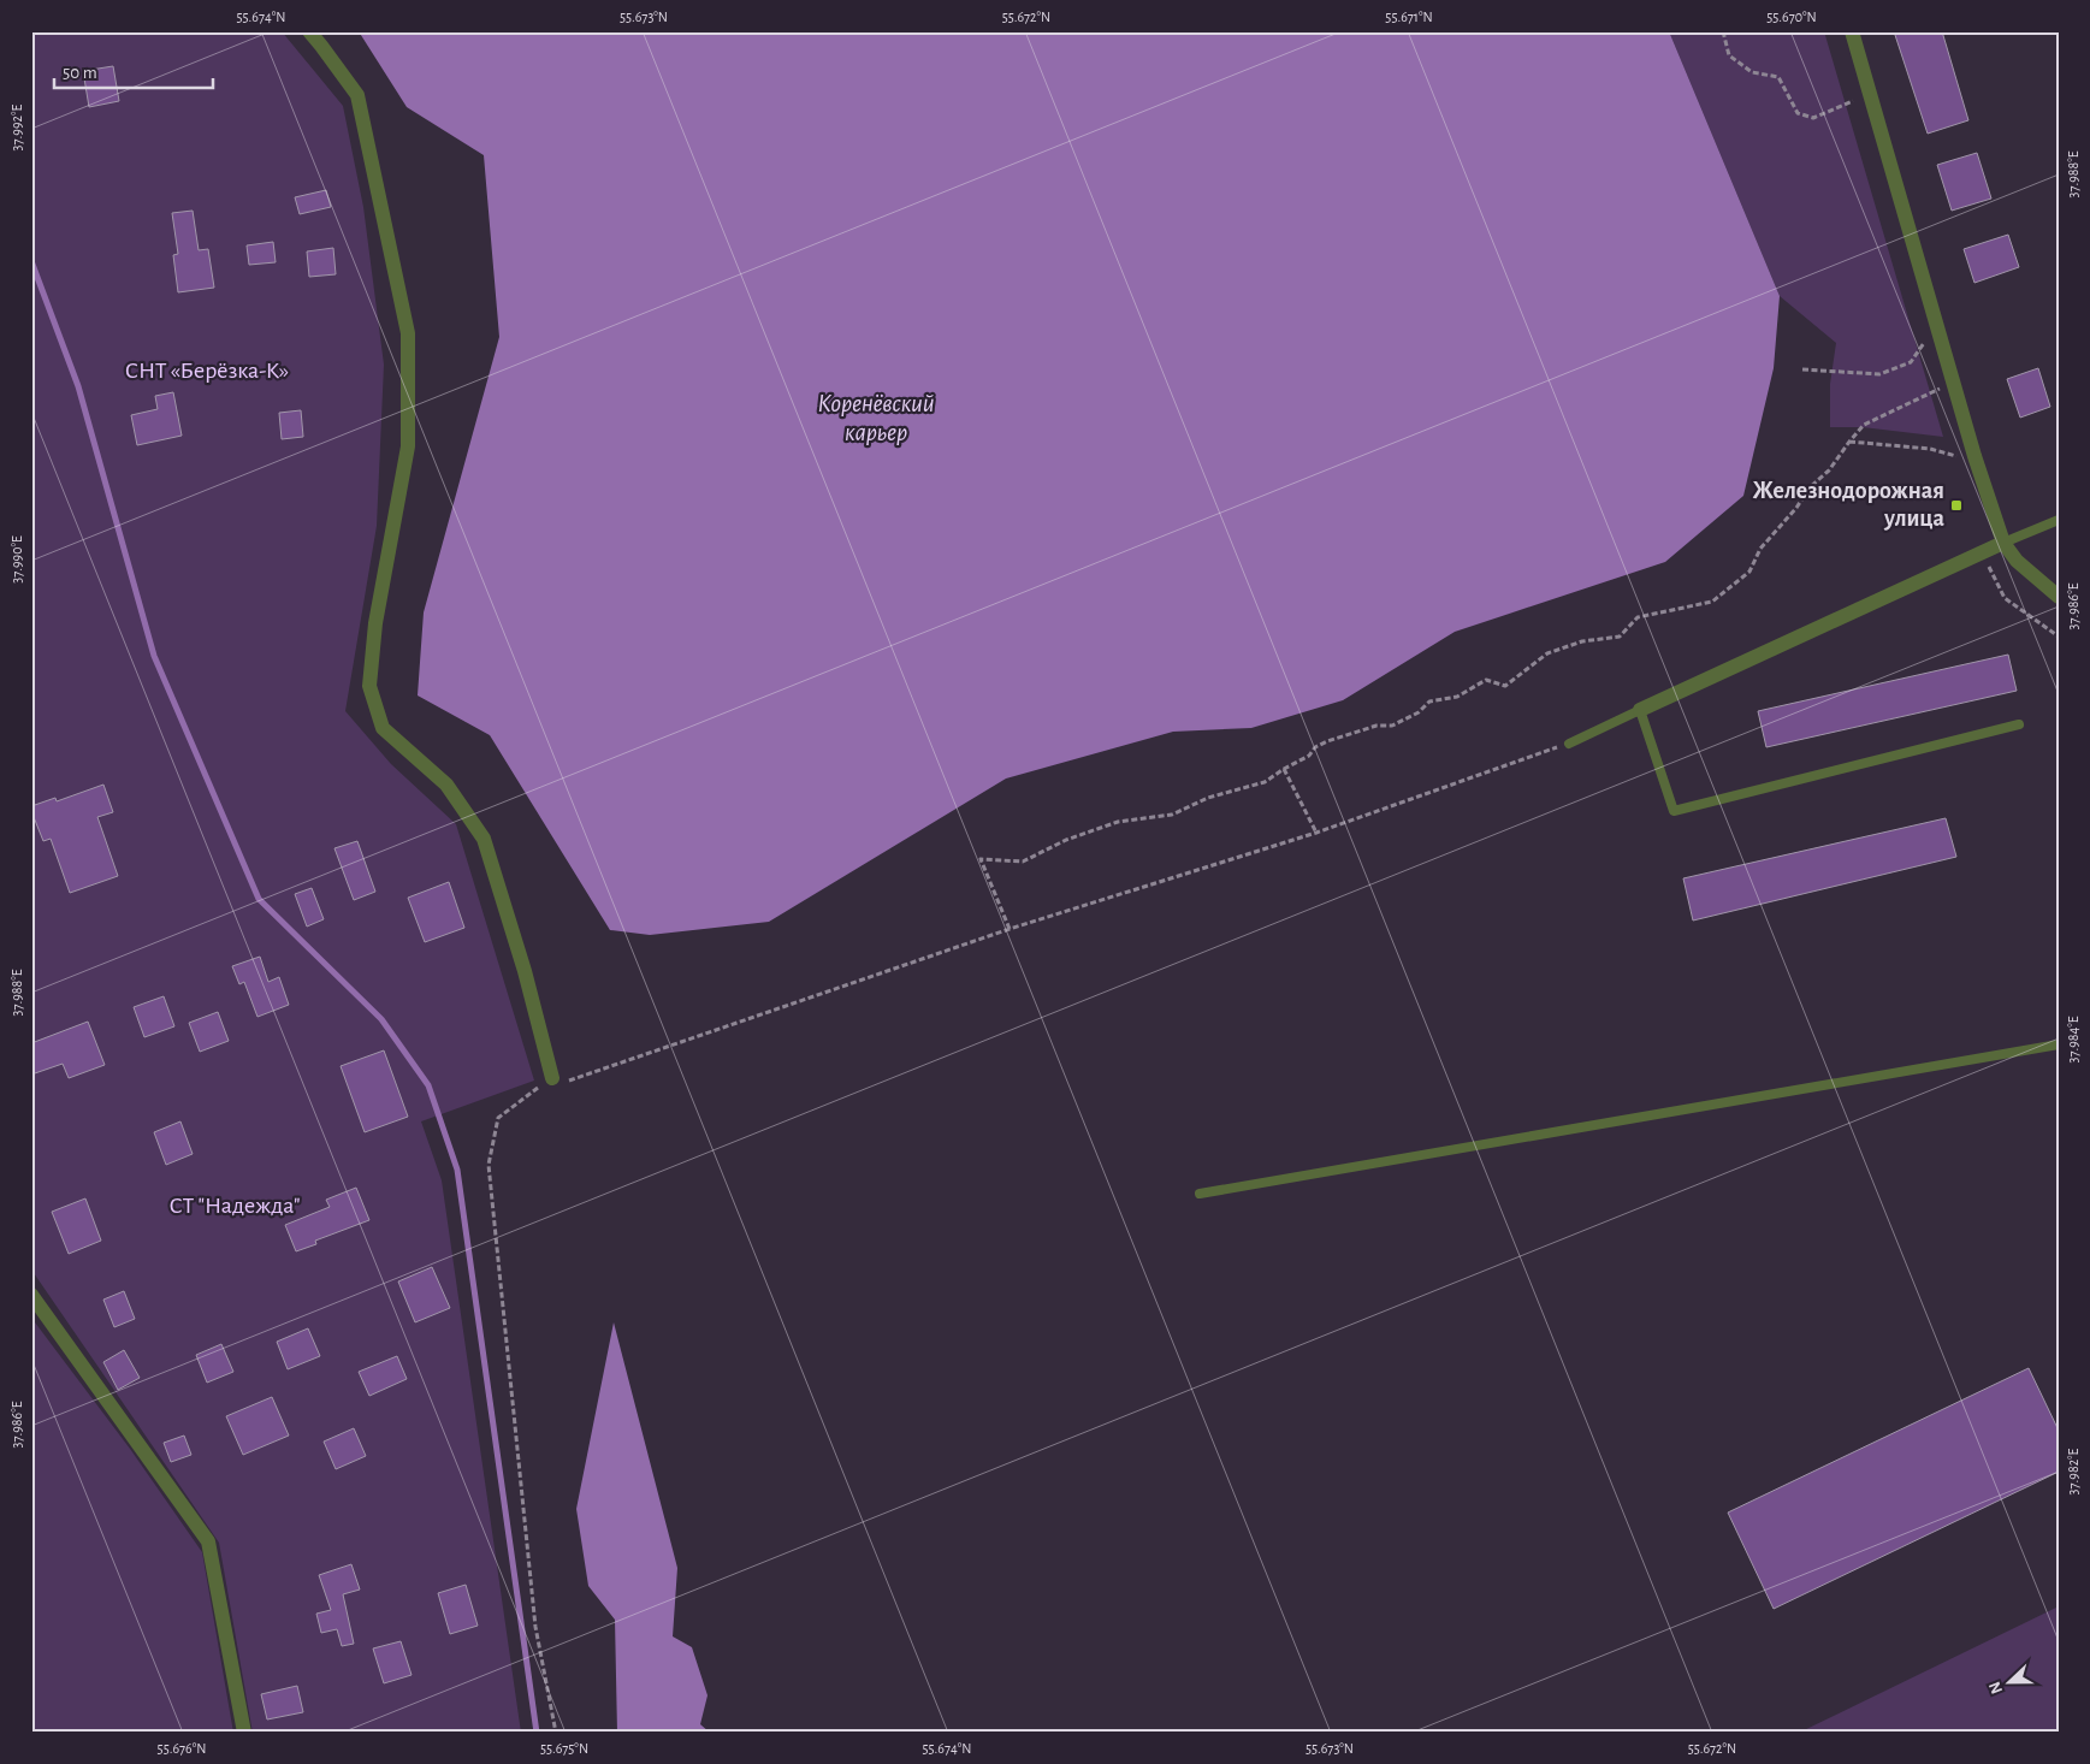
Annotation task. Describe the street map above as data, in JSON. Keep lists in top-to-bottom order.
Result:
{
  "water": ["Коренёвский карьер"],
  "parks": ["СНТ «Берёзка-К»", "СТ \"Надежда\""],
  "places": {
    "transit": ["Железнодорожная улица"]
  },
  "scale_bar": "50 m",
  "north": "left",
  "coordinates": [
    "55.674°N",
    "55.673°N",
    "55.672°N",
    "55.671°N",
    "55.670°N",
    "37.992°E",
    "37.988°E",
    "37.990°E",
    "37.986°E",
    "37.984°E",
    "37.982°E",
    "55.676°N",
    "55.675°N"
  ]
}
